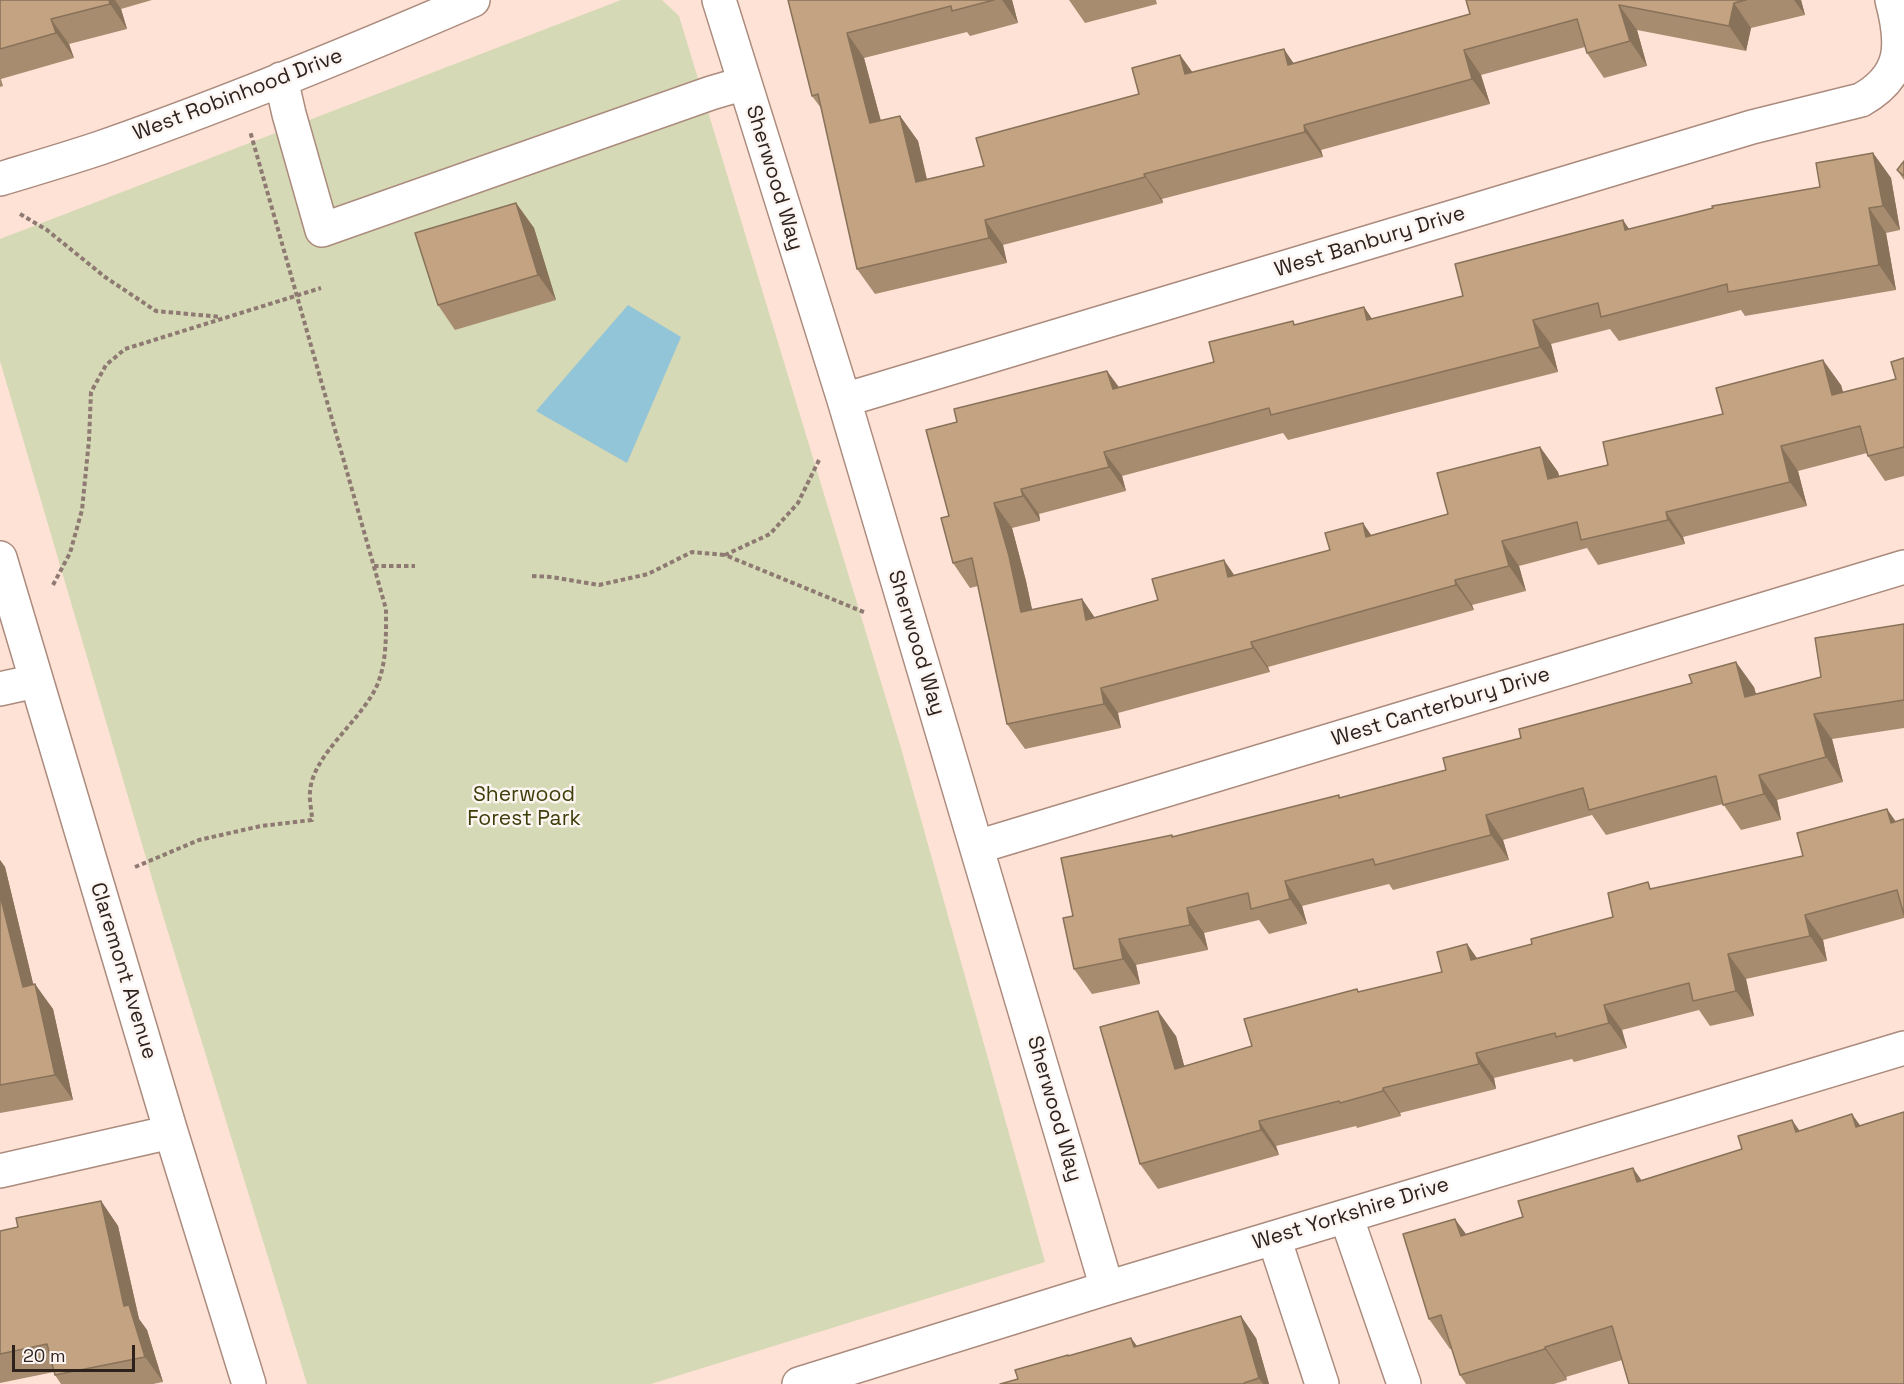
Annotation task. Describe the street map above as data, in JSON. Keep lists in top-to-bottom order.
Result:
{
  "streets": {
    "street": [
      "West Robinhood Drive",
      "Sherwood Way",
      "West Banbury Drive",
      "West Canterbury Drive",
      "Claremont Avenue",
      "West Yorkshire Drive"
    ]
  },
  "crossings": [
    ["Sherwood Way", "West Banbury Drive"],
    ["Sherwood Way", "West Canterbury Drive"],
    ["Sherwood Way", "West Yorkshire Drive"]
  ],
  "parks": ["Sherwood Forest Park"],
  "scale_bar": "20 m"
}
